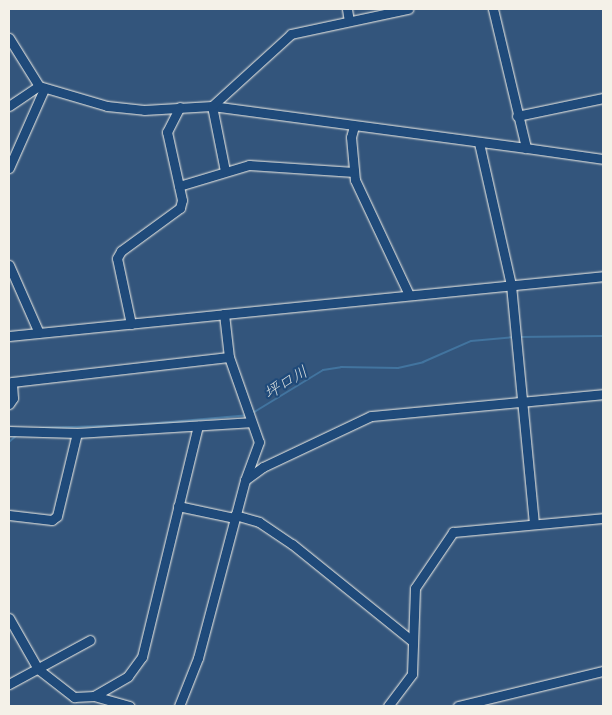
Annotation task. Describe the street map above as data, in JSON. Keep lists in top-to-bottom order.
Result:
{
  "water": ["坪口川"]
}
